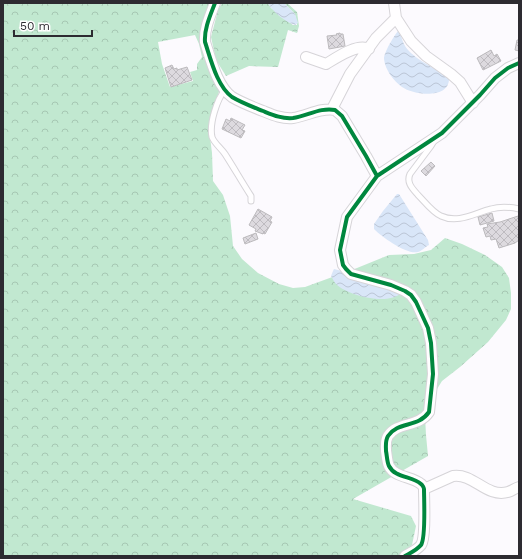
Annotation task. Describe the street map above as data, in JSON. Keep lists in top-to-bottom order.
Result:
{
  "scale_bar": "50 m"
}
